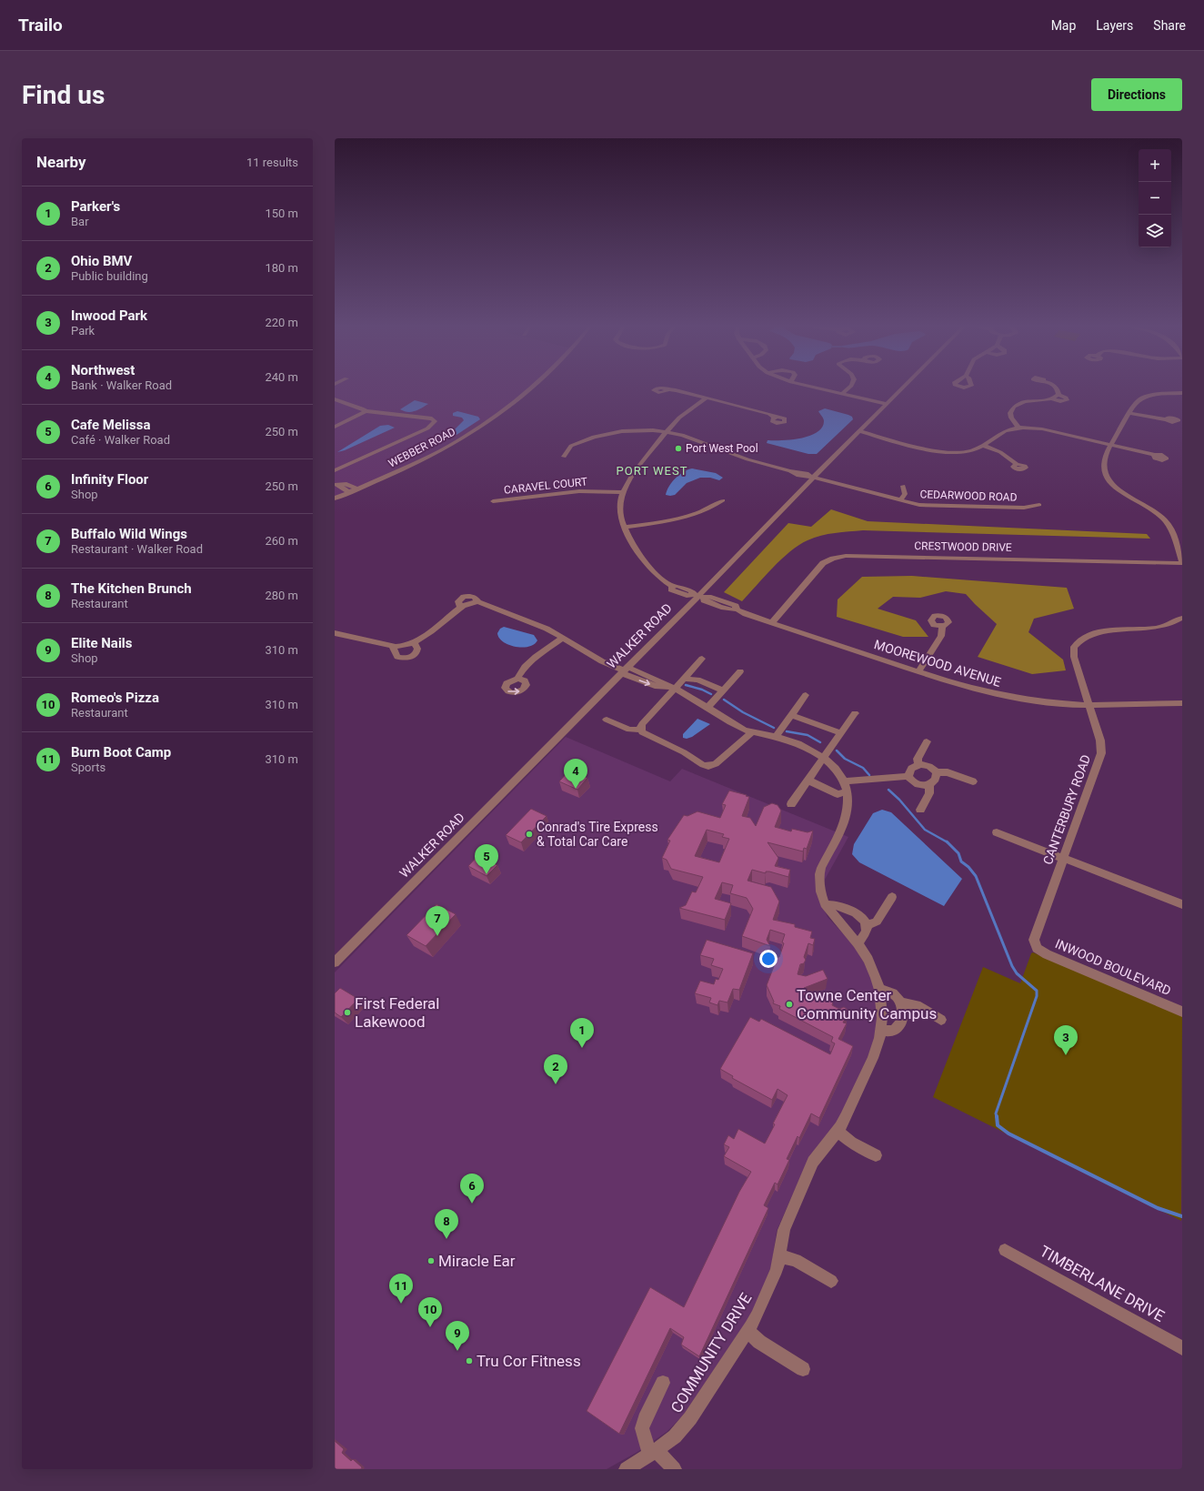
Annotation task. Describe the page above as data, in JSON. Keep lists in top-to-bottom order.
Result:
{
  "streets": {
    "street": [
      "WEBBER ROAD",
      "CARAVEL COURT",
      "CEDARWOOD ROAD",
      "CRESTWOOD DRIVE",
      "WALKER ROAD",
      "MOOREWOOD AVENUE",
      "CANTERBURY ROAD",
      "INWOOD BOULEVARD",
      "TIMBERLANE DRIVE",
      "COMMUNITY DRIVE"
    ]
  },
  "crossings": [
    ["CEDARWOOD ROAD", "WALKER ROAD"],
    ["CRESTWOOD DRIVE", "MOOREWOOD AVENUE"],
    ["WALKER ROAD", "MOOREWOOD AVENUE"],
    ["MOOREWOOD AVENUE", "CANTERBURY ROAD"],
    ["CANTERBURY ROAD", "INWOOD BOULEVARD"]
  ],
  "districts": ["PORT WEST"],
  "places": [
    "Port West Pool",
    "Conrad's Tire Express & Total Car Care",
    "Towne Center Community Campus",
    "First Federal Lakewood",
    "Miracle Ear",
    "Tru Cor Fitness"
  ],
  "page": {
    "header": "Trailo",
    "nav": ["Map", "Layers", "Share"],
    "buttons": "Directions",
    "title": "Find us",
    "heading": ["Nearby", "11 results"],
    "map_buttons": ["+", "−"],
    "list": [
      {
        "mark": "1",
        "name": "Parker's",
        "note": "Bar",
        "value": "150 m"
      },
      {
        "mark": "2",
        "name": "Ohio BMV",
        "note": "Public building",
        "value": "180 m"
      },
      {
        "mark": "3",
        "name": "Inwood Park",
        "note": "Park",
        "value": "220 m"
      },
      {
        "mark": "4",
        "name": "Northwest",
        "note": "Bank · Walker Road",
        "value": "240 m"
      },
      {
        "mark": "5",
        "name": "Cafe Melissa",
        "note": "Café · Walker Road",
        "value": "250 m"
      },
      {
        "mark": "6",
        "name": "Infinity Floor",
        "note": "Shop",
        "value": "250 m"
      },
      {
        "mark": "7",
        "name": "Buffalo Wild Wings",
        "note": "Restaurant · Walker Road",
        "value": "260 m"
      },
      {
        "mark": "8",
        "name": "The Kitchen Brunch",
        "note": "Restaurant",
        "value": "280 m"
      },
      {
        "mark": "9",
        "name": "Elite Nails",
        "note": "Shop",
        "value": "310 m"
      },
      {
        "mark": "10",
        "name": "Romeo's Pizza",
        "note": "Restaurant",
        "value": "310 m"
      },
      {
        "mark": "11",
        "name": "Burn Boot Camp",
        "note": "Sports",
        "value": "310 m"
      }
    ],
    "pins": [
      "4",
      "5",
      "7",
      "1",
      "3",
      "2",
      "6",
      "8",
      "11",
      "10",
      "9"
    ]
  }
}
